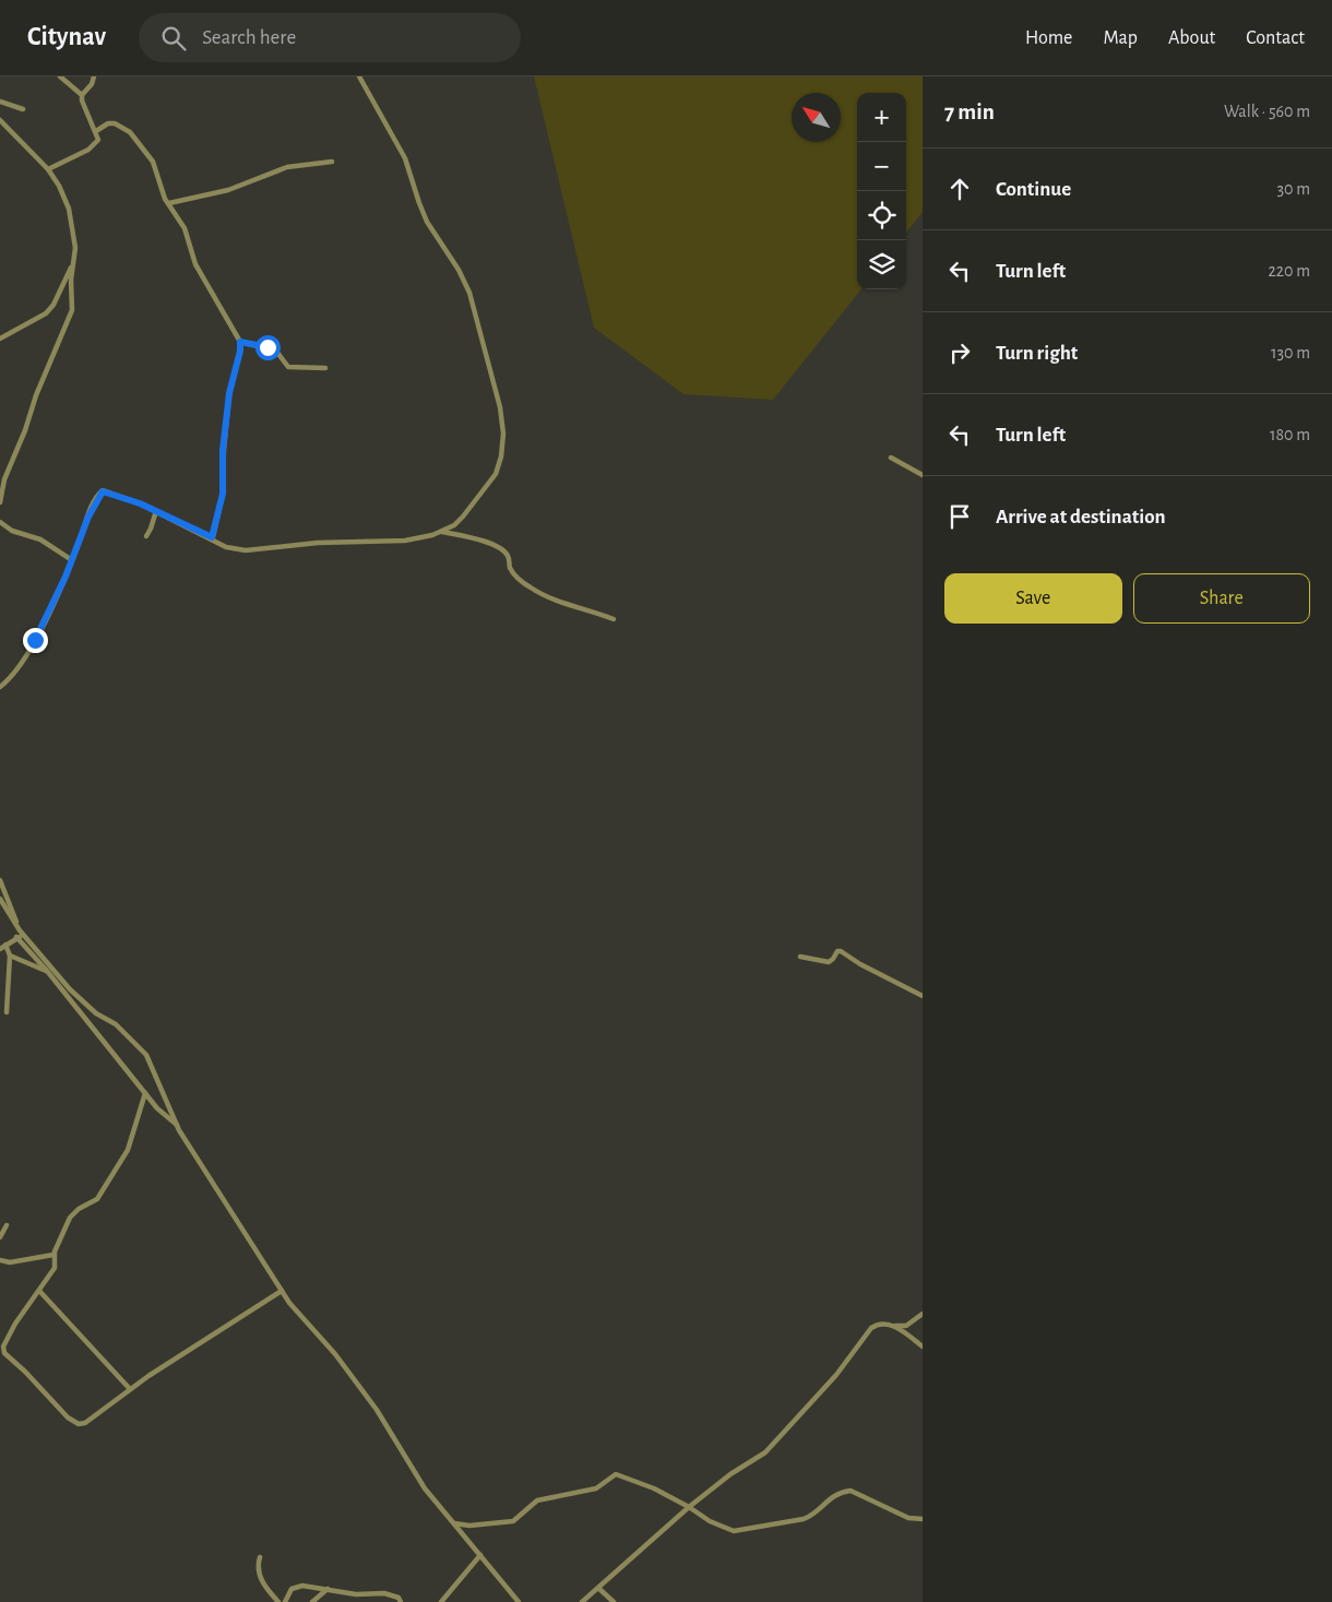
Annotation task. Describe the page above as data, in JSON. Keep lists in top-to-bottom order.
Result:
{
  "north": "top left",
  "page": {
    "header": "Citynav",
    "search": "Search here",
    "nav": [
      "Home",
      "Map",
      "About",
      "Contact"
    ],
    "heading": ["7 min", "Walk · 560 m"],
    "map_buttons": ["+", "−"],
    "list": [
      ["Continue", "30 m"],
      ["Turn left", "220 m"],
      ["Turn right", "130 m"],
      ["Turn left", "180 m"],
      "Arrive at destination"
    ],
    "buttons": ["Save", "Share"]
  }
}
